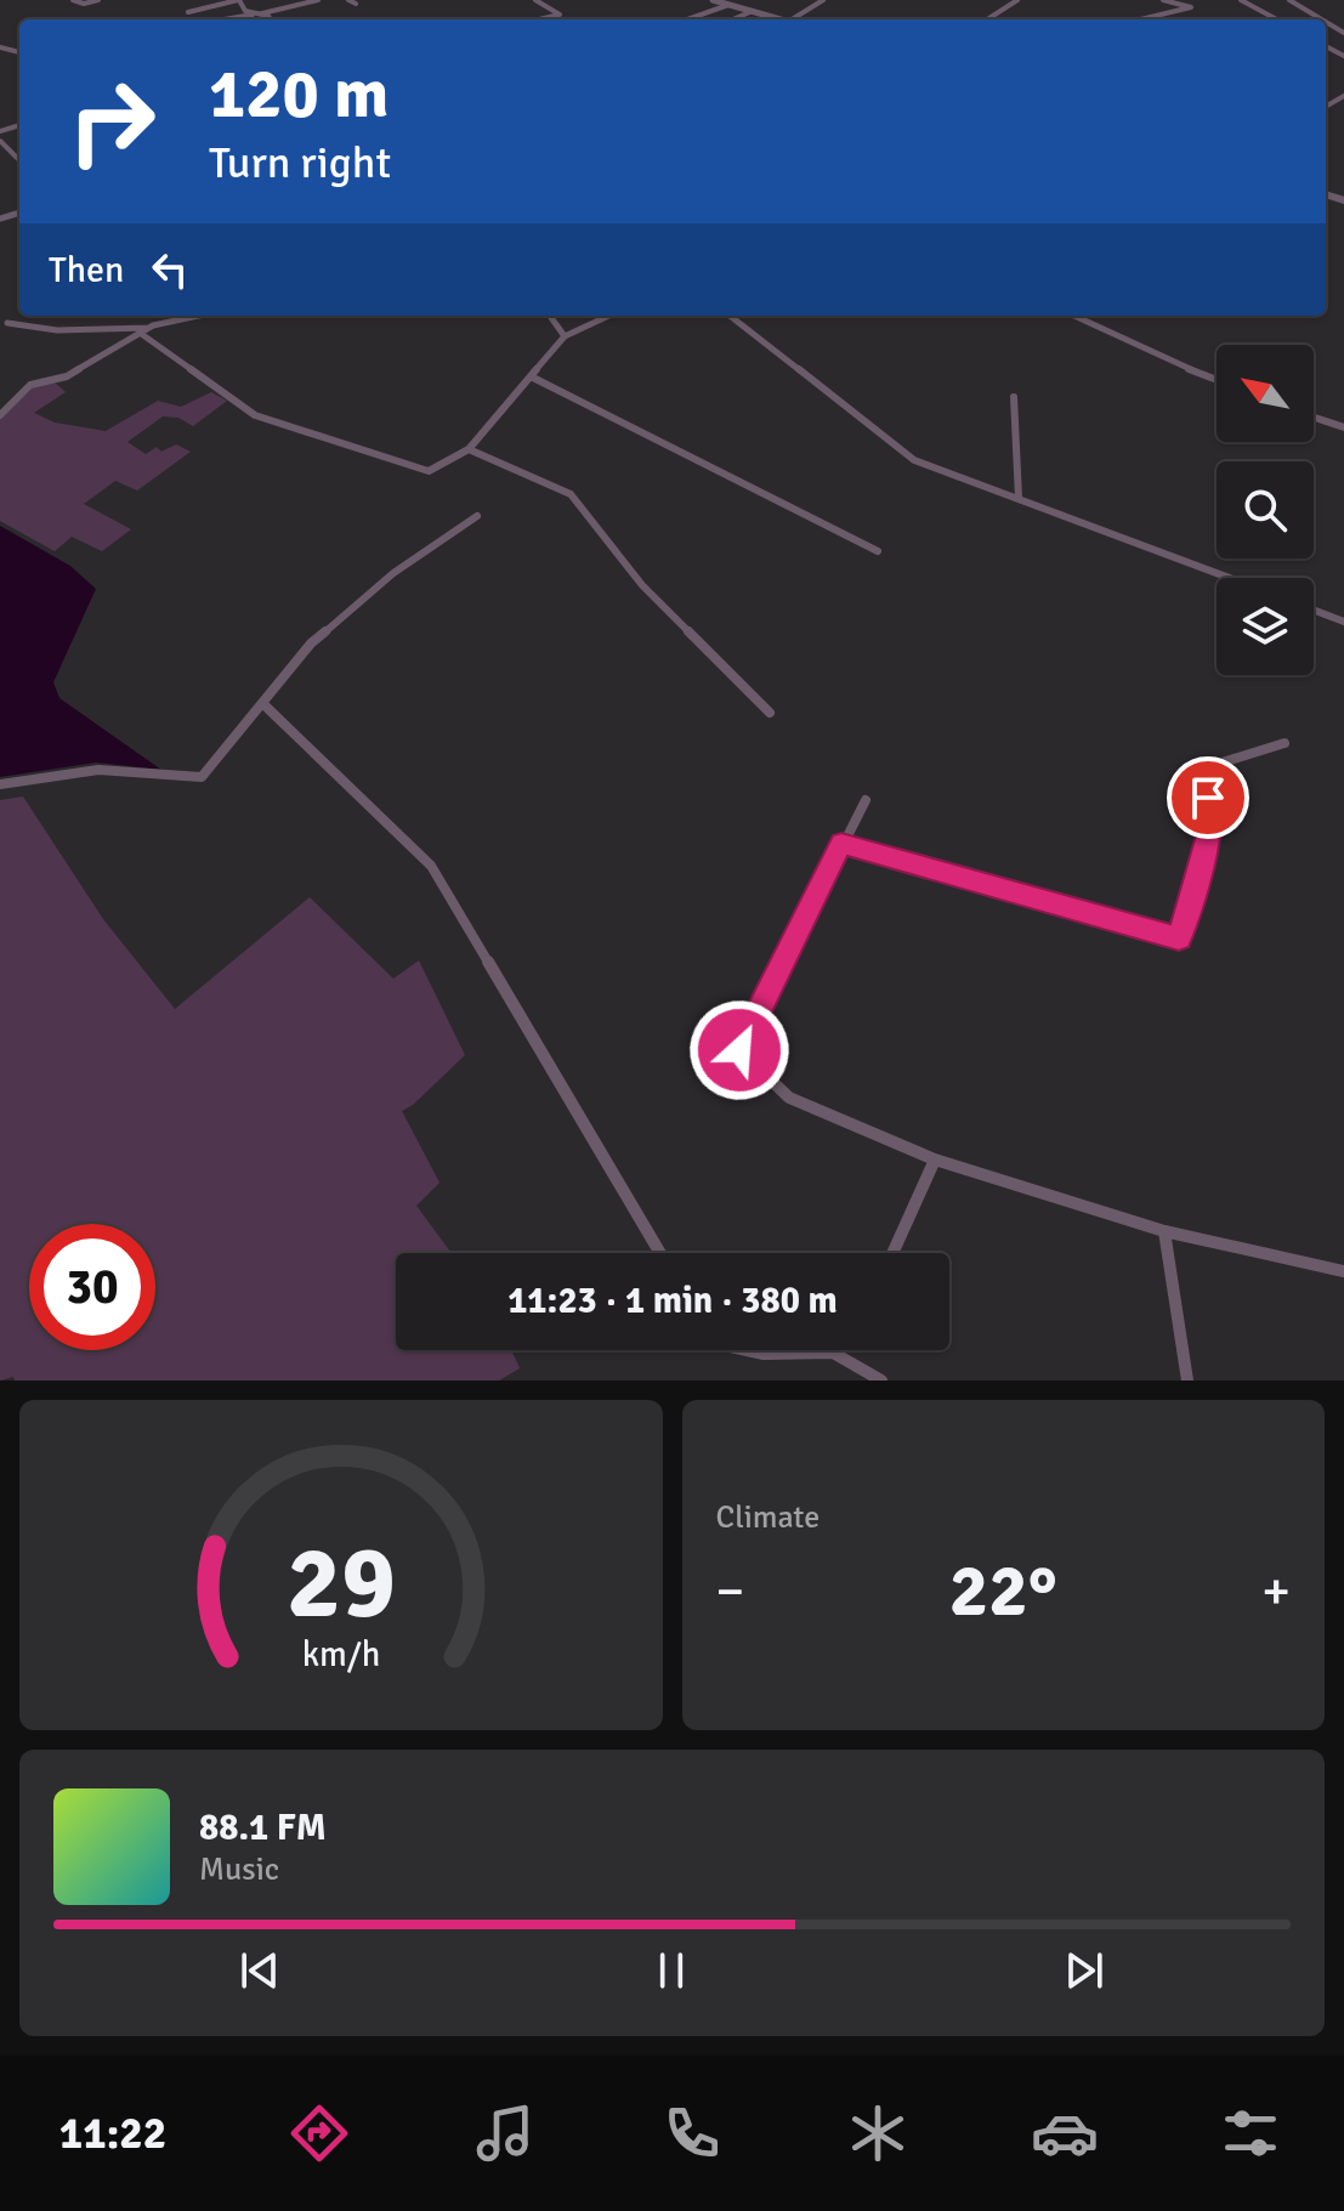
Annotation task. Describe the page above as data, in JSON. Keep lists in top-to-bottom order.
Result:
{
  "north": "top left",
  "page": {
    "turn": ["120 m", "Turn right"],
    "then": "Then",
    "limit": "30",
    "trip": "11:23 · 1 min · 380 m",
    "tile": "Climate",
    "heat": ["−", "22°", "+"],
    "song": ["88.1 FM", "Music"],
    "tabs": "11:22",
    "gauge": ["29", "km/h"]
  }
}
